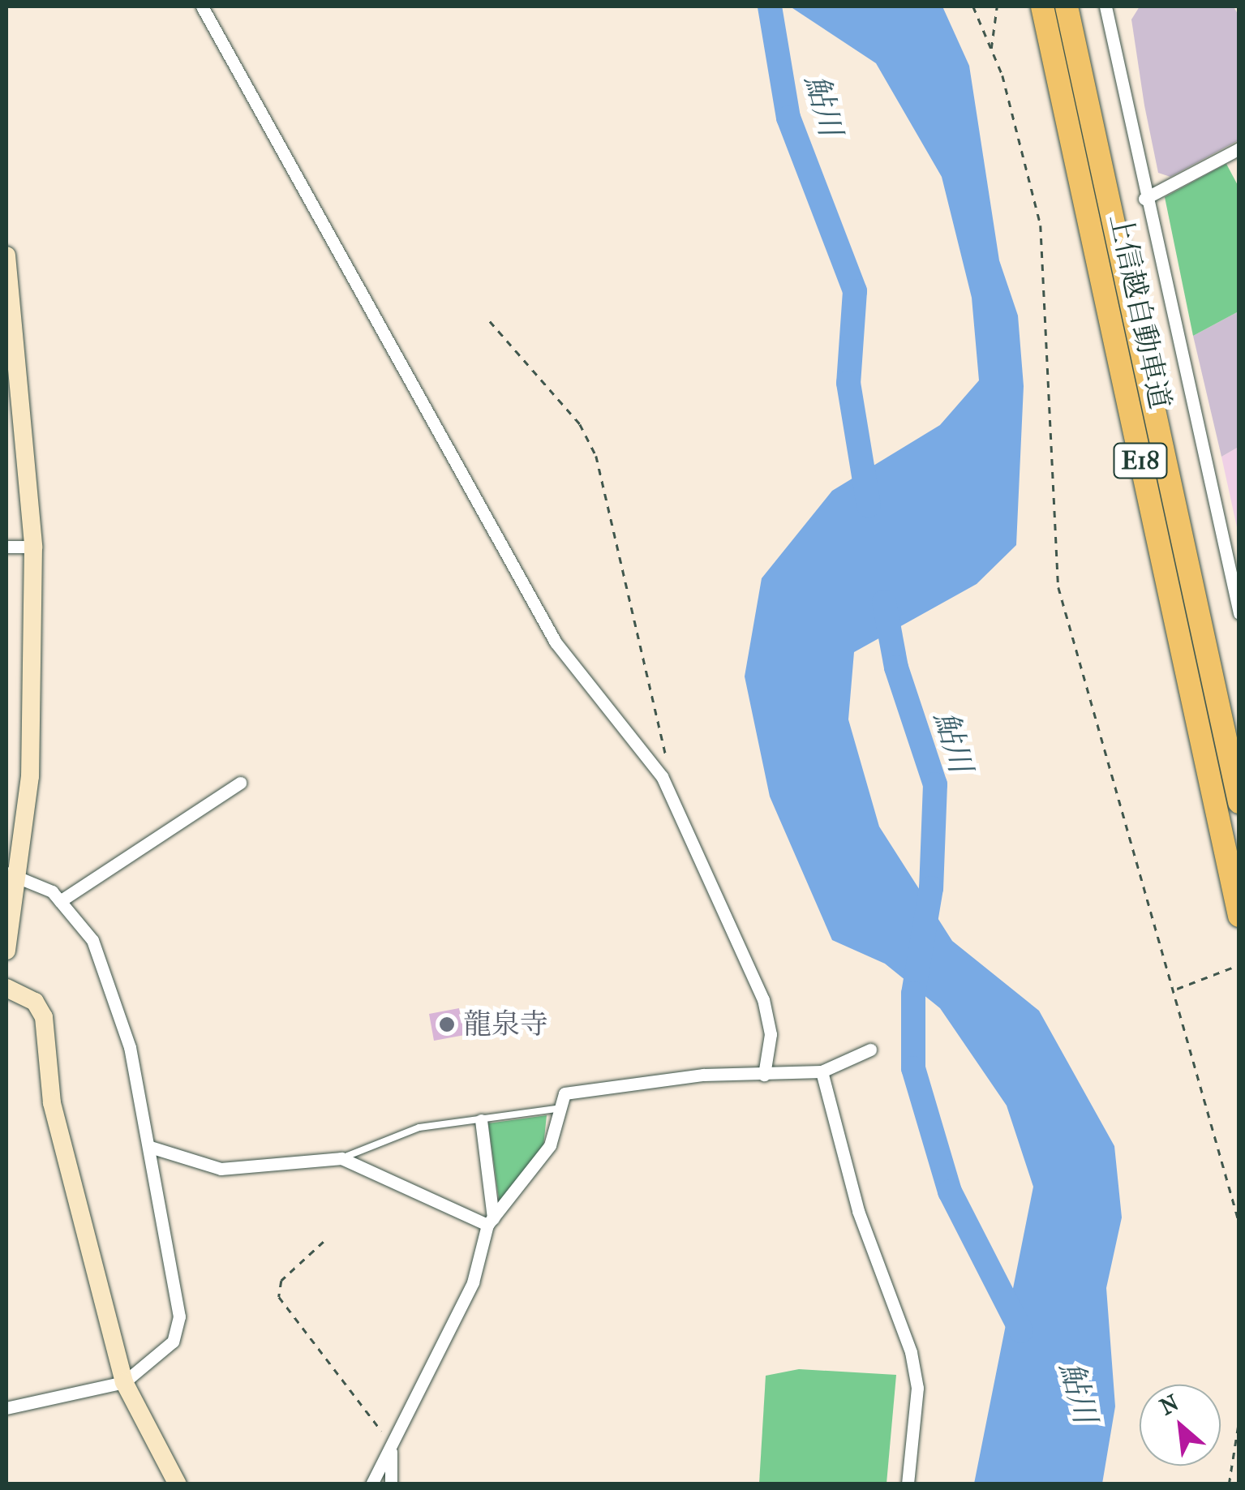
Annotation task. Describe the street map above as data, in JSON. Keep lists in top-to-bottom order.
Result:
{
  "streets": {
    "highway": ["上信越自動車道", "E18"]
  },
  "water": ["鮎川"],
  "places": ["龍泉寺"],
  "north": "top left"
}
